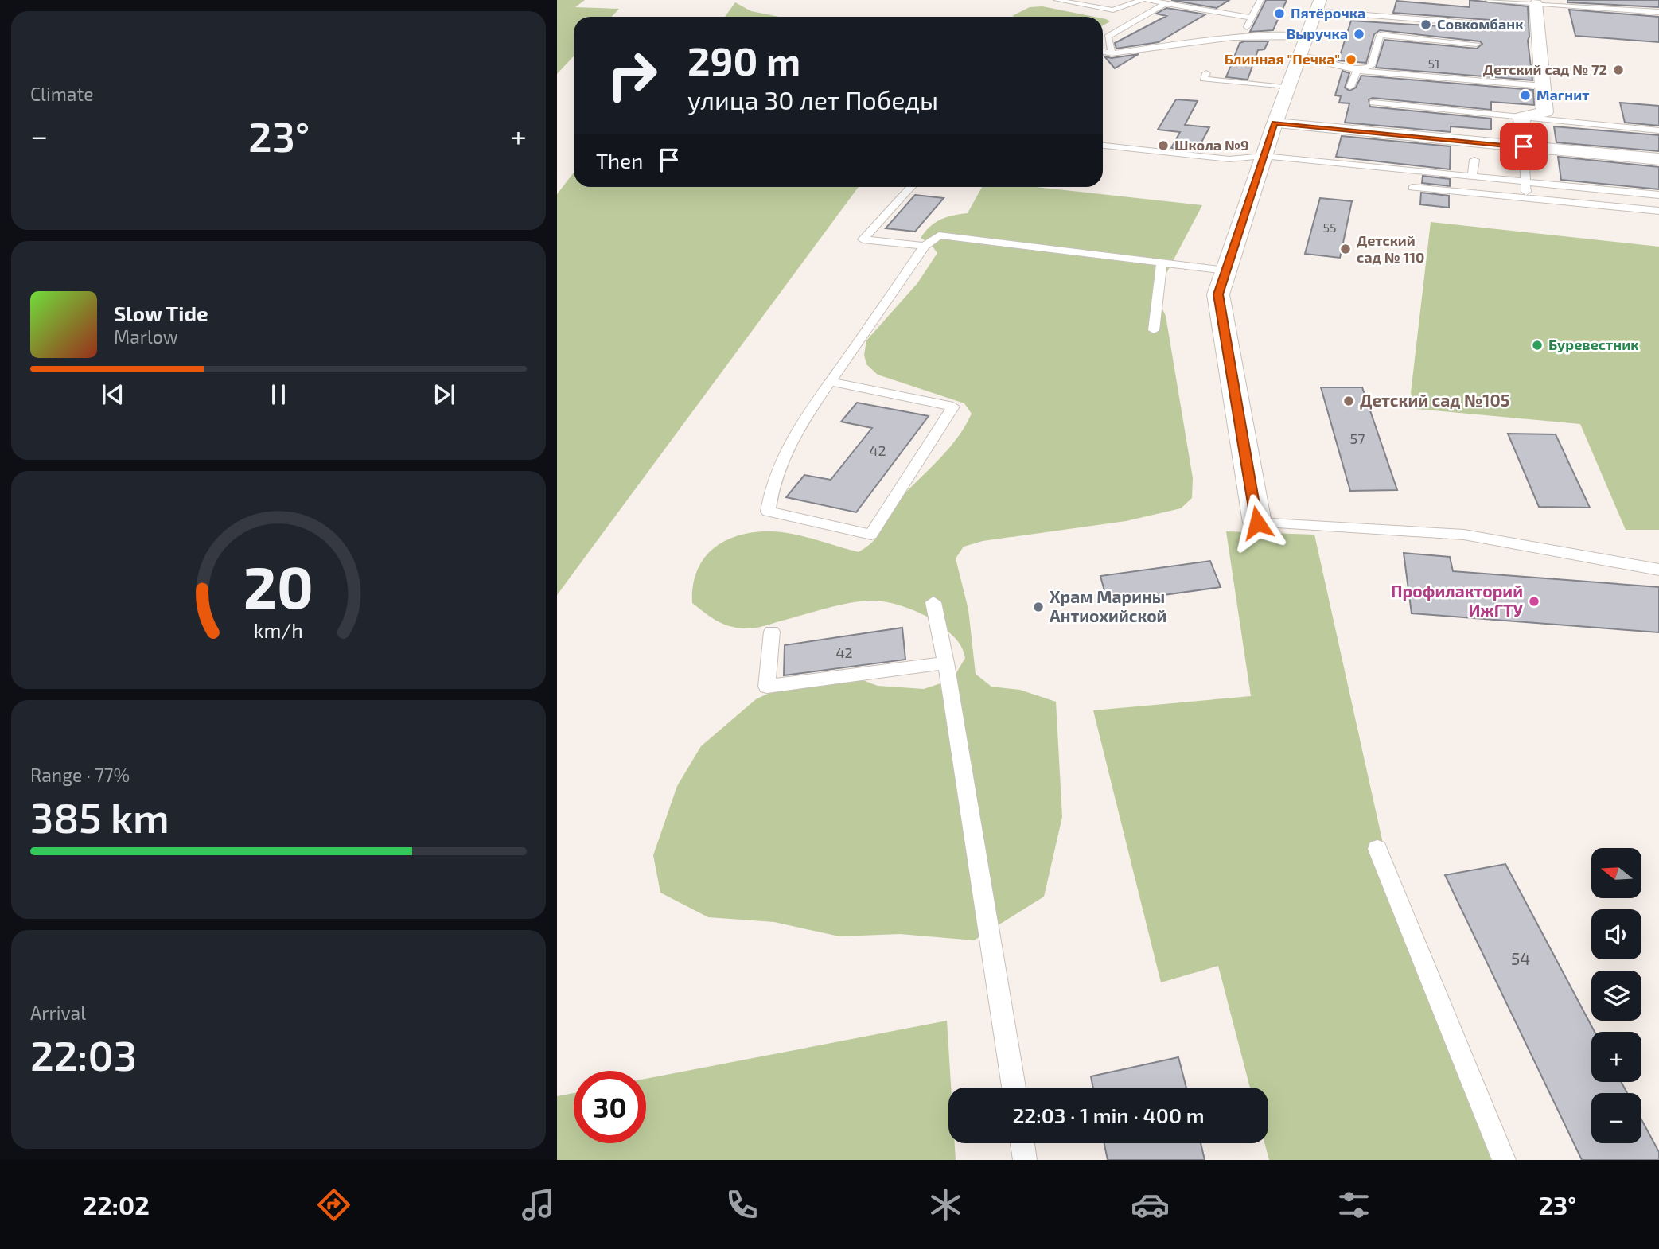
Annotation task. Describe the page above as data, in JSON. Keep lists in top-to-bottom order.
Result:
{
  "places": [
    "Пятёрочка",
    "Совкомбанк",
    "Выручка",
    "Блинная \"Печка\"",
    "Детский сад № 72",
    "Магнит",
    "Школа №9",
    "Детский сад № 110",
    "Буревестник",
    "Детский сад №105",
    "Профилакторий ИжГТУ",
    "Храм Марины Антиохийской"
  ],
  "house_numbers": [
    "51",
    "55",
    "57",
    "42",
    "42",
    "54"
  ],
  "north": "left",
  "page": {
    "tile": [
      "Climate",
      ["Range · 77%", "385 km"],
      ["Arrival", "22:03"]
    ],
    "turn": ["290 m", "улица 30 лет Победы"],
    "heat": ["−", "23°", "+"],
    "then": "Then",
    "song": ["Slow Tide", "Marlow"],
    "map_buttons": ["+", "−"],
    "limit": "30",
    "trip": "22:03 · 1 min · 400 m",
    "tabs": ["22:02", "23°"],
    "gauge": ["20", "km/h"]
  }
}
